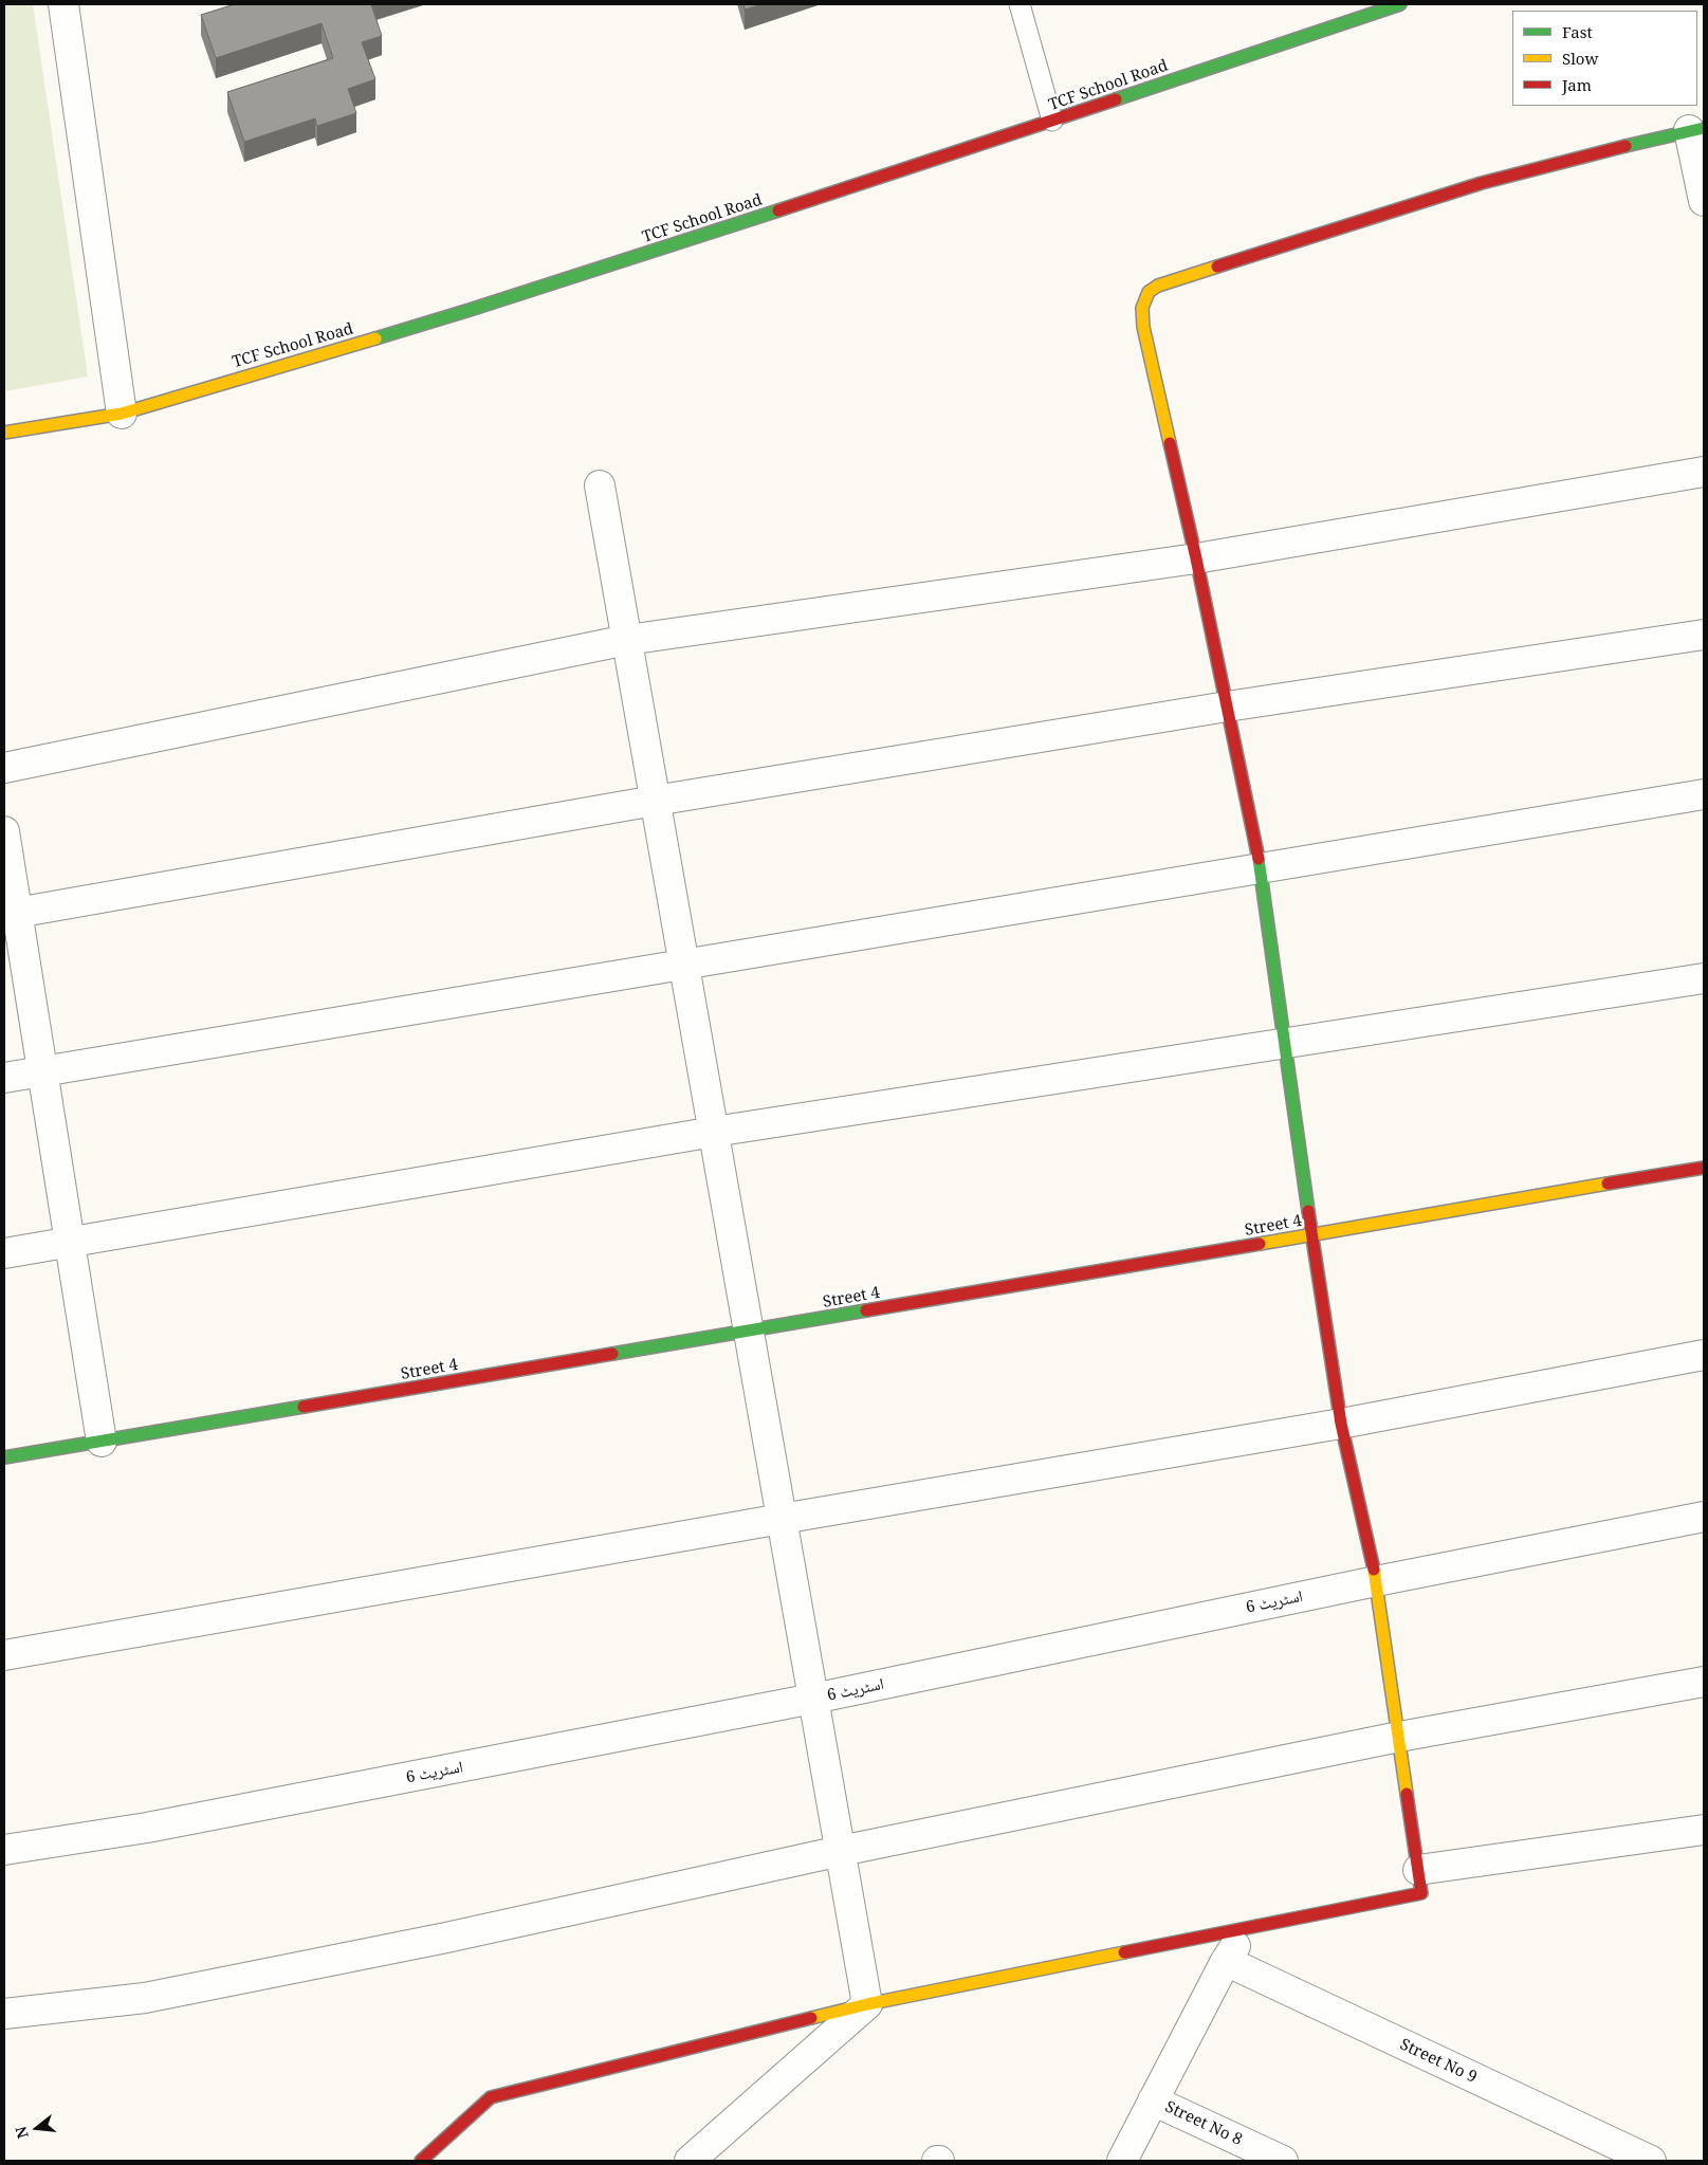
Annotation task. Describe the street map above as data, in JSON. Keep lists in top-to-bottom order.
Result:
{
  "streets": {
    "street": [
      "TCF School Road",
      "Street 4",
      "اسٹریٹ 6",
      "Street No 9",
      "Street No 8"
    ]
  },
  "legend": ["Fast", "Slow", "Jam"],
  "north": "left"
}
